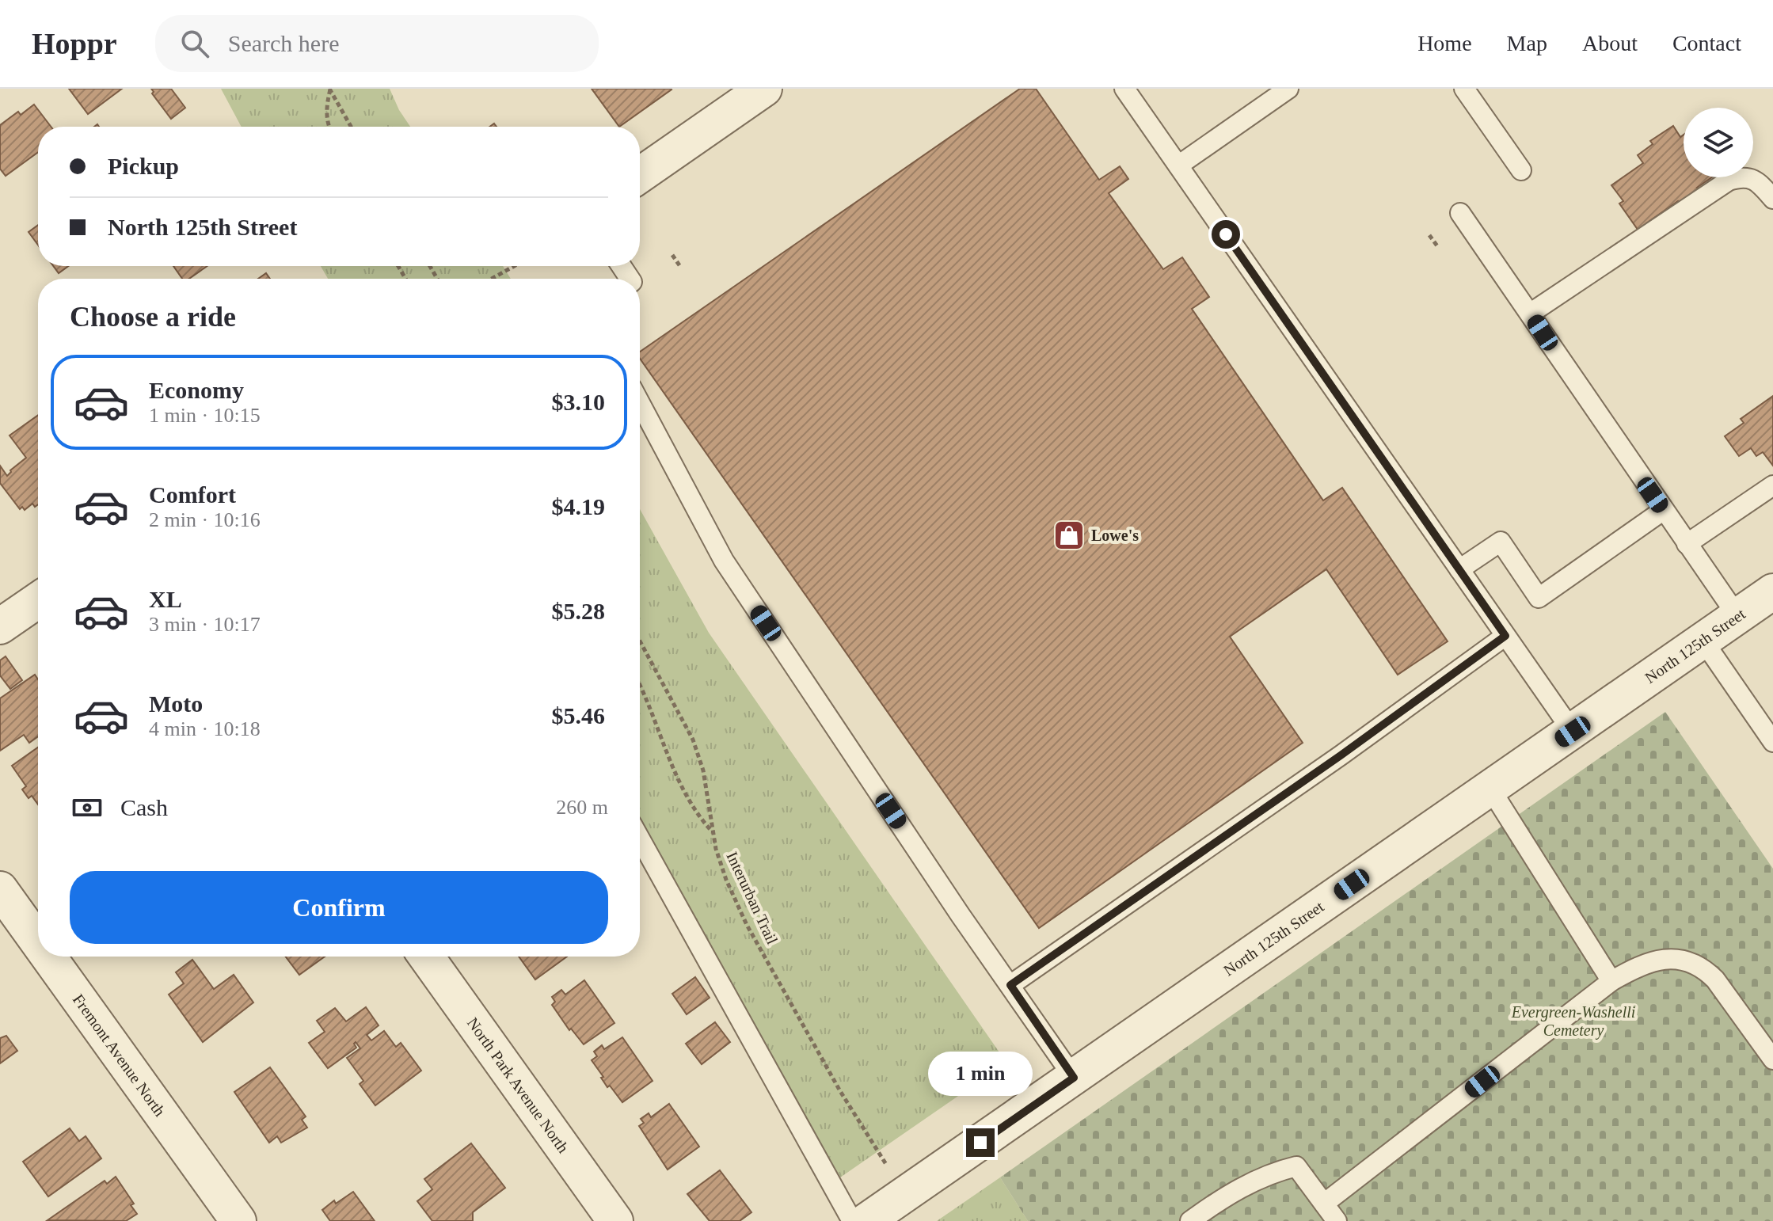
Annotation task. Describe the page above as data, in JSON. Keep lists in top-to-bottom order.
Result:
{
  "streets": {
    "street": ["North 125th Street", "Fremont Avenue North", "North Park Avenue North"],
    "path": ["Interurban Trail"]
  },
  "parks": ["Evergreen-Washelli Cemetery"],
  "places": {
    "shop": ["Lowe's"]
  },
  "page": {
    "header": "Hoppr",
    "search": "Search here",
    "nav": [
      "Home",
      "Map",
      "About",
      "Contact"
    ],
    "banner": ["Pickup", "North 125th Street"],
    "heading": "Choose a ride",
    "list": [
      {
        "name": "Economy",
        "note": "1 min · 10:15",
        "value": "$3.10"
      },
      {
        "name": "Comfort",
        "note": "2 min · 10:16",
        "value": "$4.19"
      },
      {
        "name": "XL",
        "note": "3 min · 10:17",
        "value": "$5.28"
      },
      {
        "name": "Moto",
        "note": "4 min · 10:18",
        "value": "$5.46"
      }
    ],
    "pay": ["Cash", "260 m"],
    "buttons": "Confirm",
    "bubble": "1 min"
  }
}
